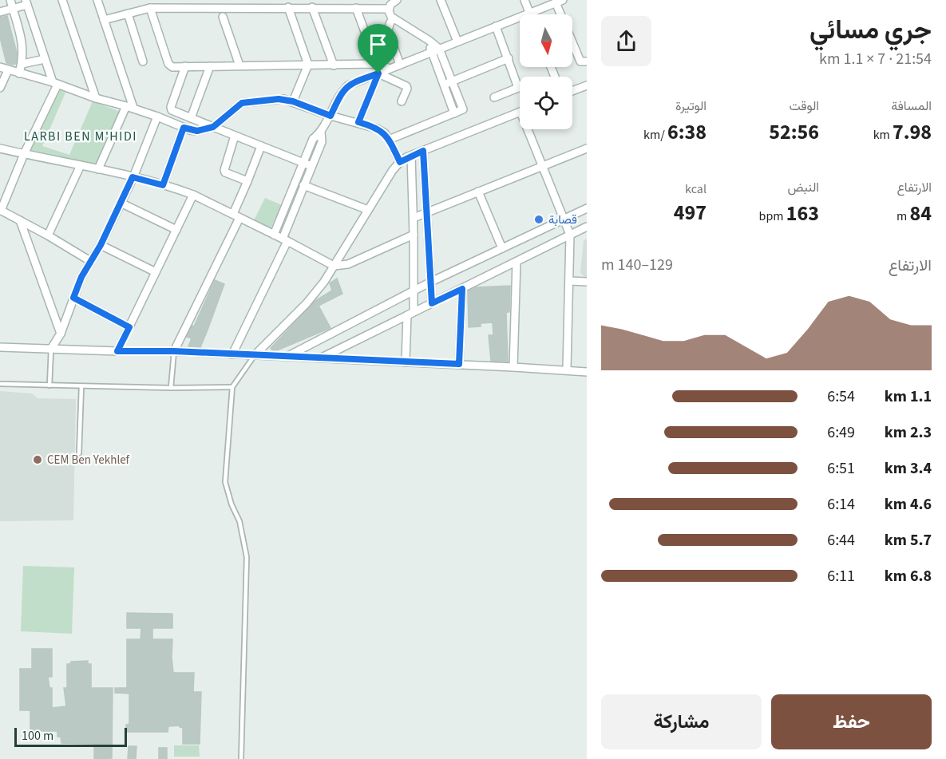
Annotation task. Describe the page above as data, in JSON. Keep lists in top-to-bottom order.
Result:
{
  "districts": ["LARBI BEN M'HIDI"],
  "places": ["قصابة", "CEM Ben Yekhlef"],
  "scale_bar": "100 m",
  "north": "bottom",
  "page": {
    "heading": ["جري مسائي", "21:54 · 7 × 1.1 km"],
    "stats": [
      ["المسافة", "7.98 km"],
      ["الوقت", "52:56"],
      ["الوتيرة", "6:38 /km"],
      ["الارتفاع", "84 m"],
      ["النبض", "163 bpm"],
      ["kcal", "497"]
    ],
    "chart": ["الارتفاع", "129–140 m"],
    "list": [
      {
        "name": "1.1 km",
        "note": "6:54"
      },
      {
        "name": "2.3 km",
        "note": "6:49"
      },
      {
        "name": "3.4 km",
        "note": "6:51"
      },
      {
        "name": "4.6 km",
        "note": "6:14"
      },
      {
        "name": "5.7 km",
        "note": "6:44"
      },
      {
        "name": "6.8 km",
        "note": "6:11"
      }
    ],
    "buttons": ["حفظ", "مشاركة"],
    "scale": "100 m"
  }
}
